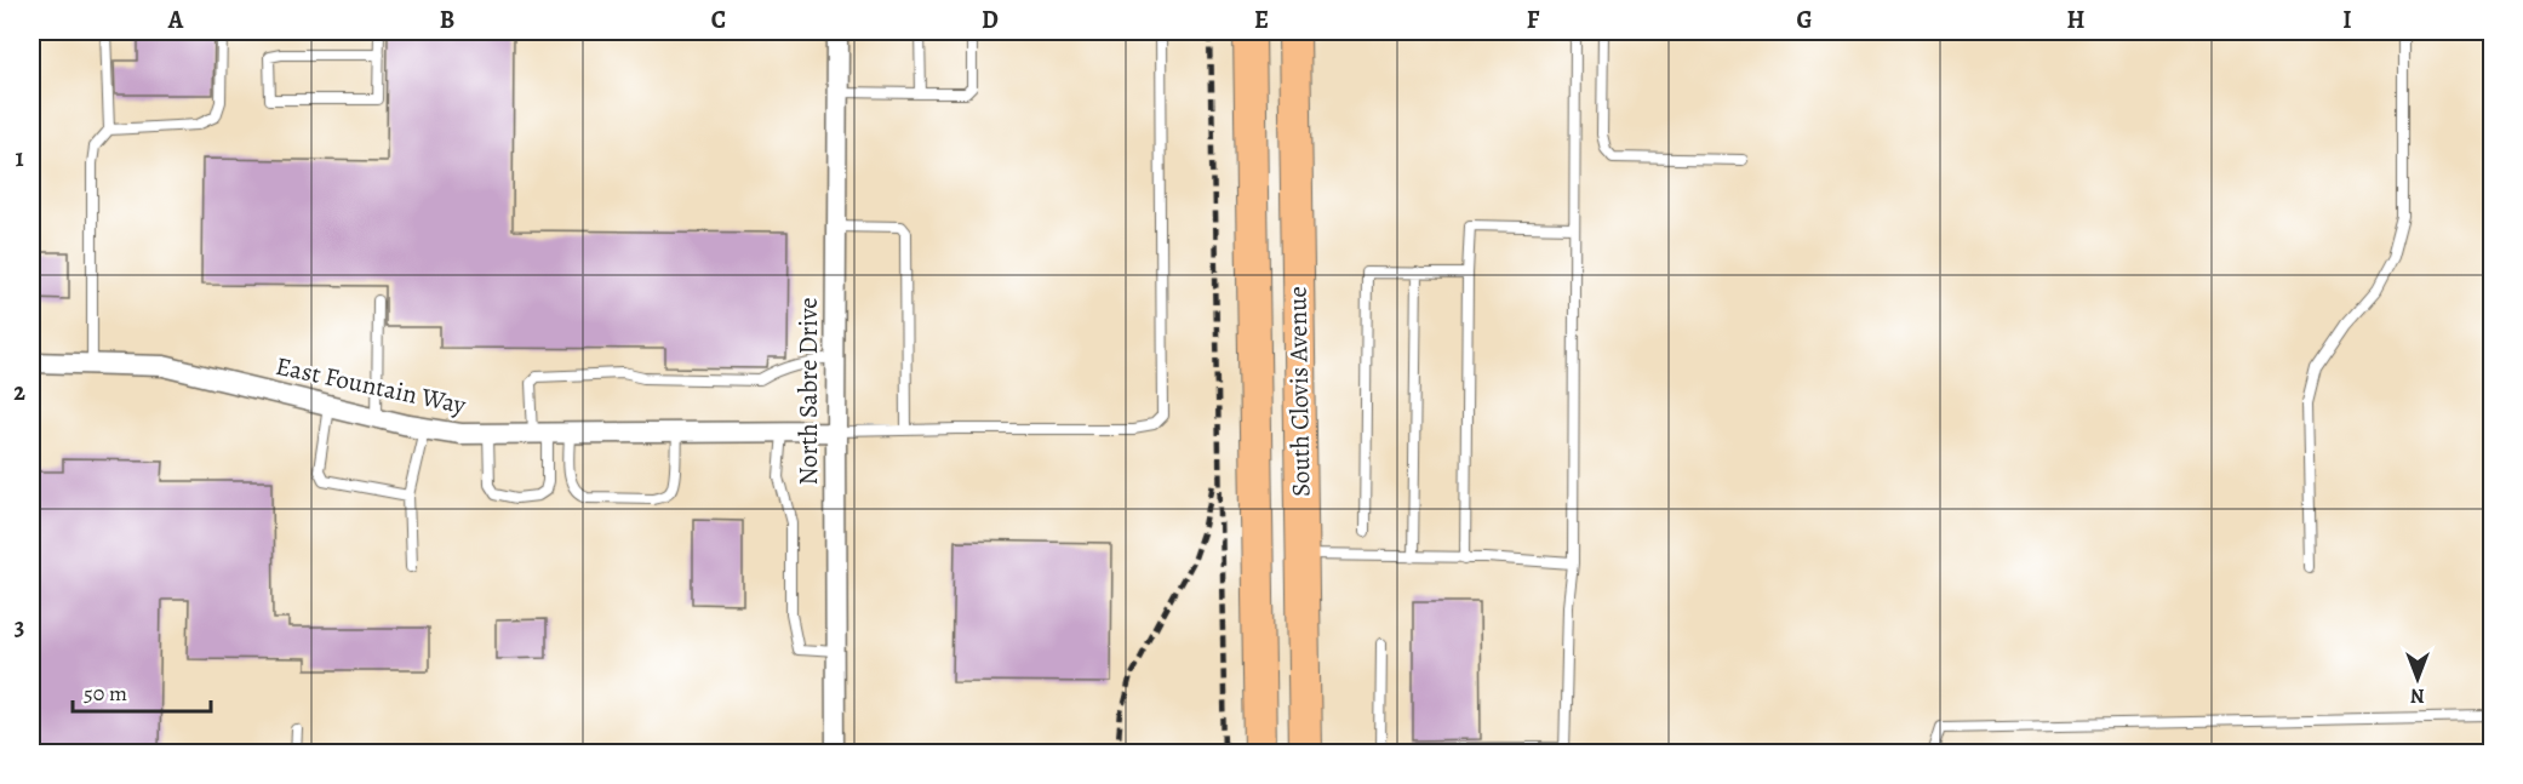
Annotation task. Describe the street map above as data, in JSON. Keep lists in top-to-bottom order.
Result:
{
  "streets": {
    "main road": ["South Clovis Avenue"],
    "street": ["East Fountain Way", "North Sabre Drive"]
  },
  "crossings": [
    ["East Fountain Way", "North Sabre Drive"]
  ],
  "scale_bar": "50 m",
  "north": "bottom",
  "grid": {
    "columns": [
      "A",
      "B",
      "C",
      "D",
      "E",
      "F",
      "G",
      "H",
      "I"
    ],
    "rows": ["1", "2", "3"]
  }
}
